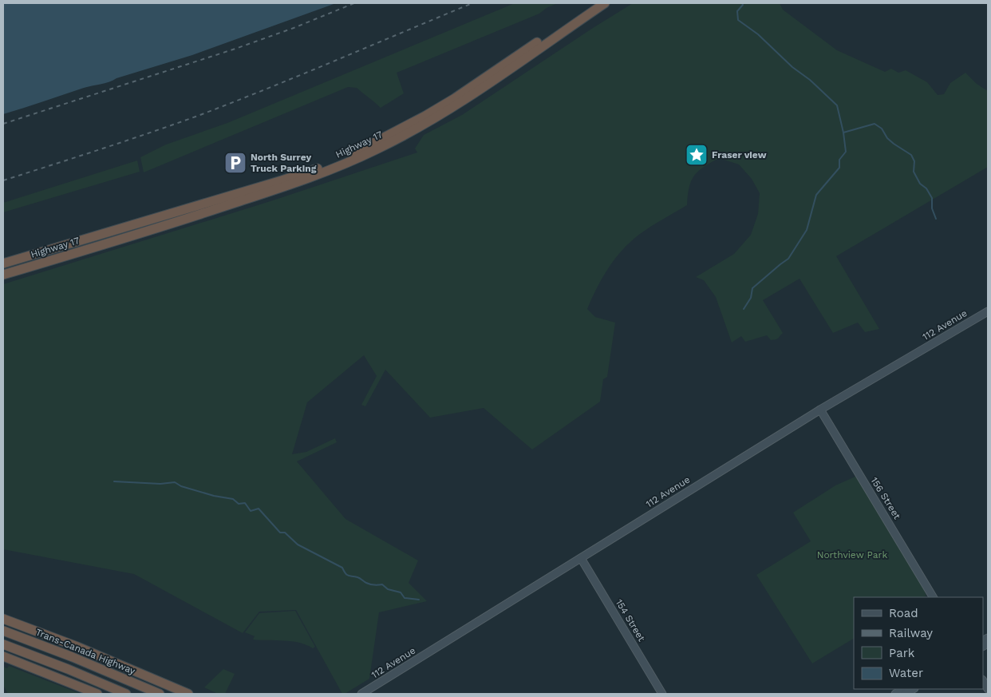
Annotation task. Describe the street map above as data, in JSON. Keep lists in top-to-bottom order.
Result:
{
  "streets": {
    "highway": ["Highway 17", "Trans-Canada Highway"],
    "street": ["112 Avenue", "156 Street", "154 Street"]
  },
  "crossings": [
    ["112 Avenue", "156 Street"],
    ["112 Avenue", "154 Street"]
  ],
  "parks": ["Northview Park"],
  "places": {
    "place": ["Fraser view"],
    "parking": ["North Surrey Truck Parking"]
  },
  "legend": [
    "Road",
    "Railway",
    "Park",
    "Water"
  ]
}
